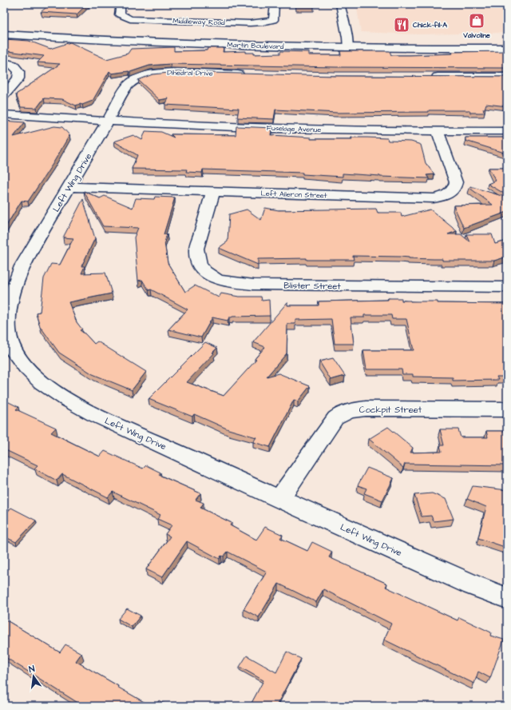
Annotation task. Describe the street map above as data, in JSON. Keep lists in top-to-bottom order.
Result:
{
  "streets": {
    "street": [
      "Middleway Road",
      "Martin Boulevard",
      "Dihedral Drive",
      "Fuselage Avenue",
      "Left Wing Drive",
      "Left Aileron Street",
      "Blister Street",
      "Cockpit Street"
    ]
  },
  "crossings": [
    ["Dihedral Drive", "Fuselage Avenue"],
    ["Dihedral Drive", "Left Wing Drive"],
    ["Fuselage Avenue", "Left Wing Drive"],
    ["Fuselage Avenue", "Left Aileron Street"],
    ["Left Wing Drive", "Left Aileron Street"],
    ["Left Wing Drive", "Cockpit Street"],
    ["Left Aileron Street", "Blister Street"]
  ],
  "places": {
    "shop": ["Valvoline"],
    "restaurant": ["Chick-fil-A"]
  },
  "north": "top"
}
